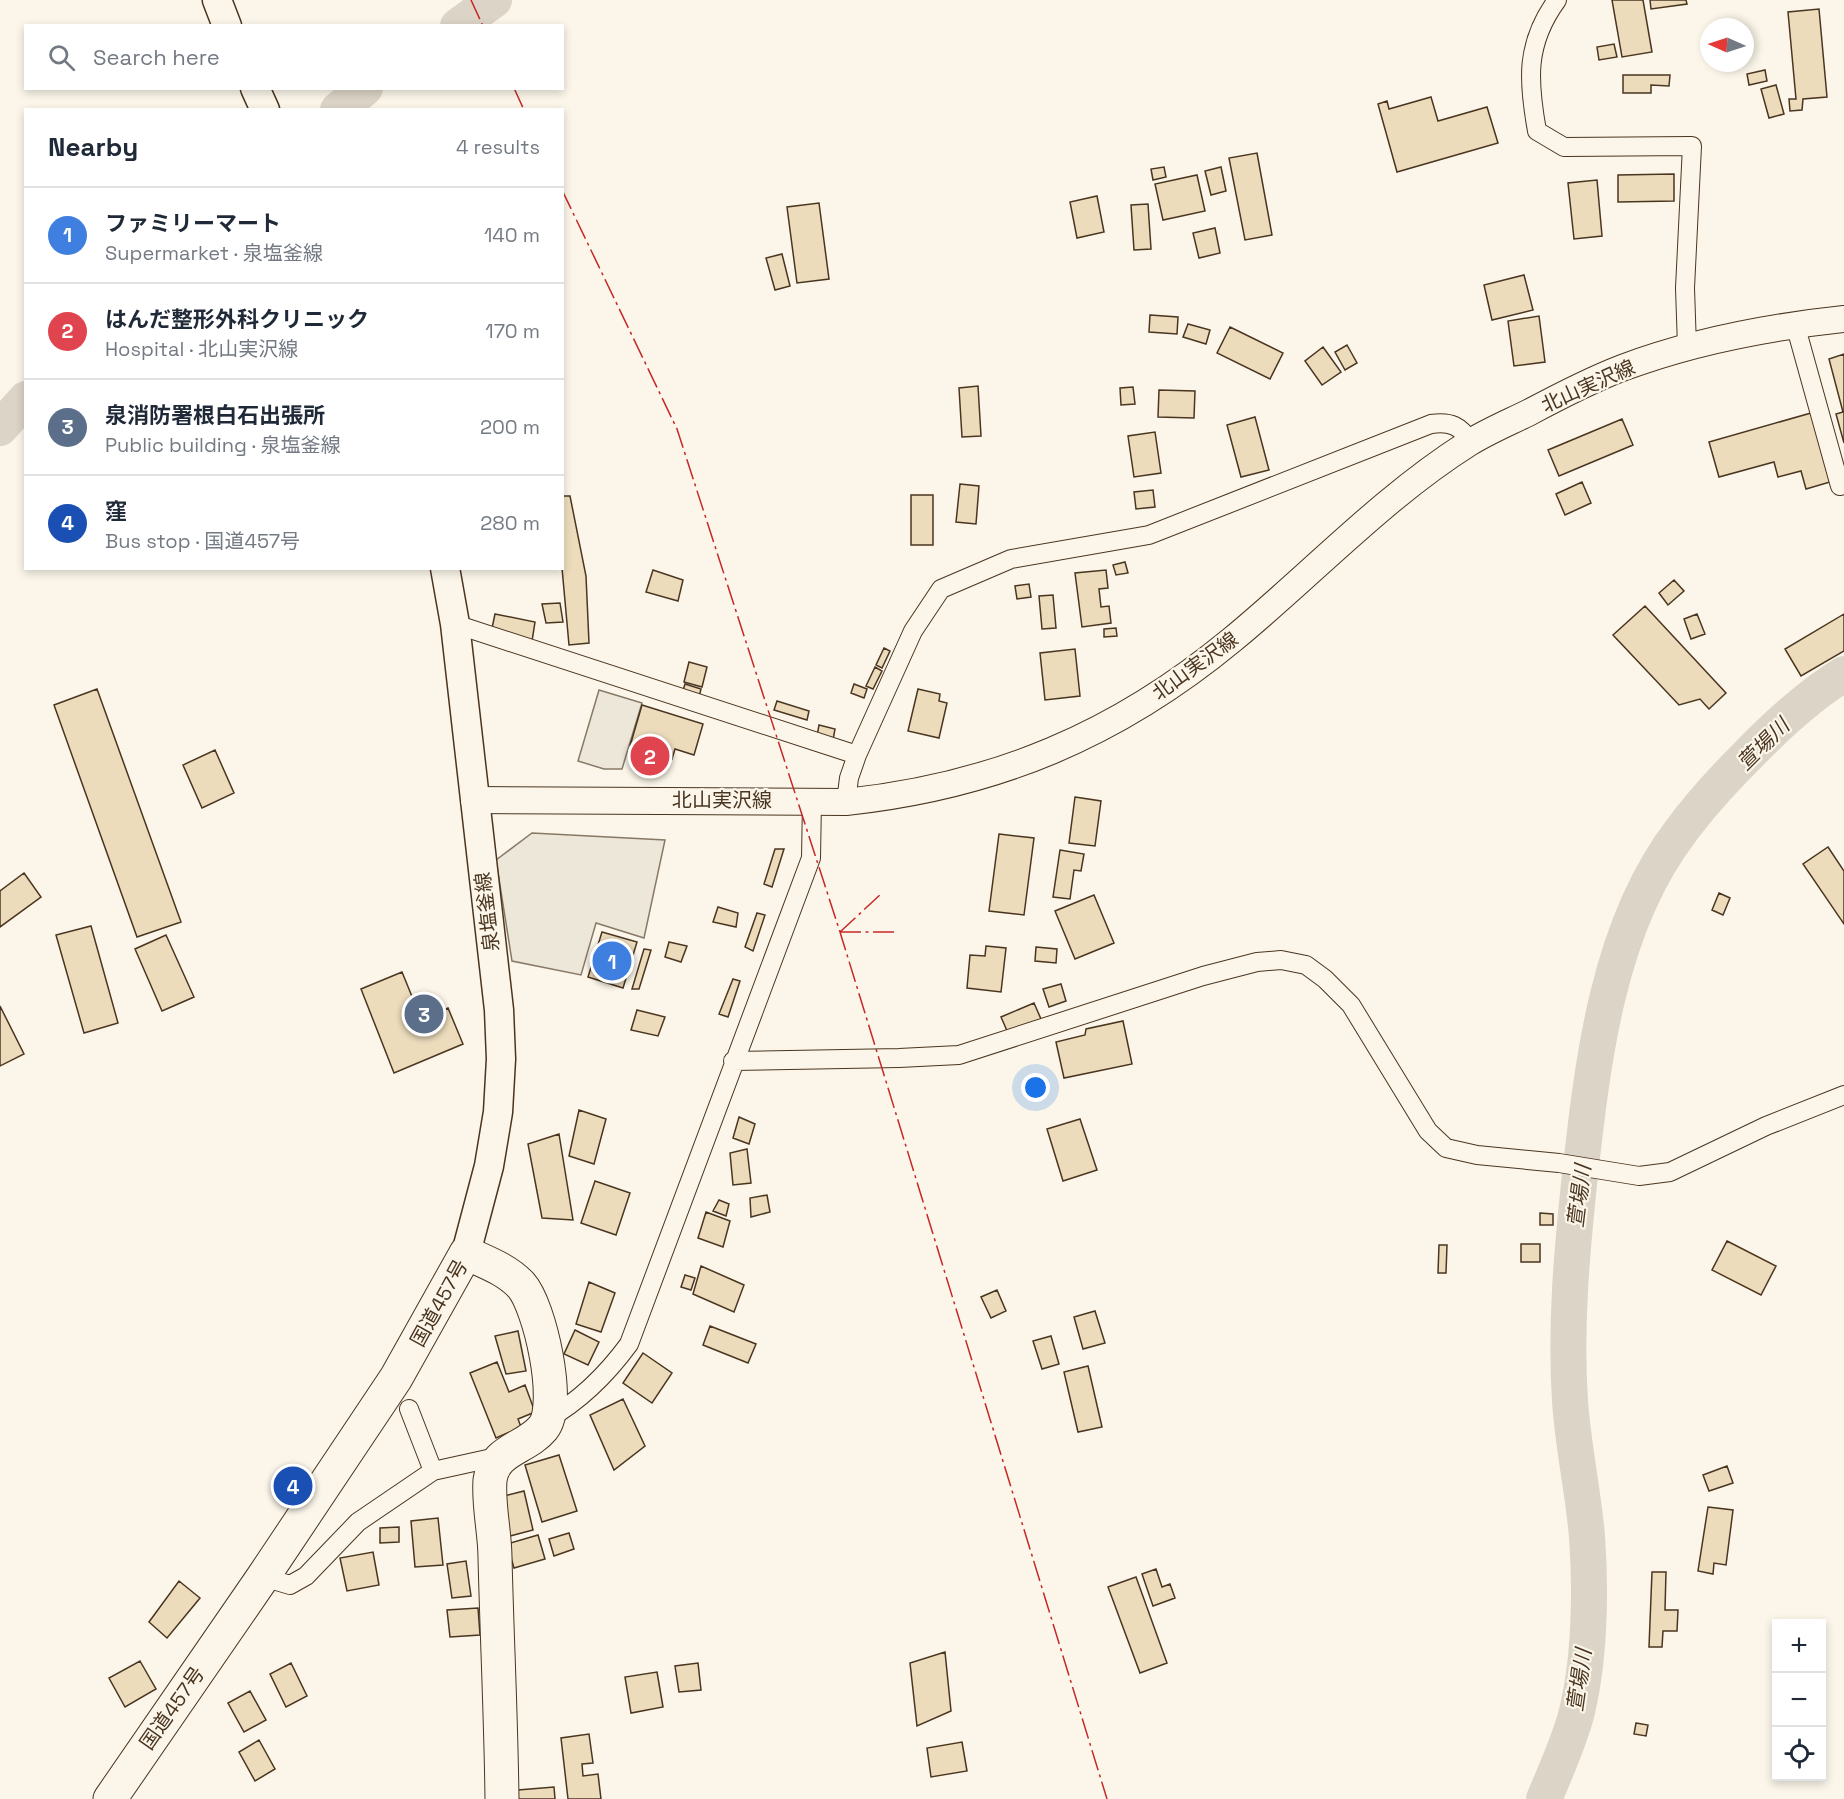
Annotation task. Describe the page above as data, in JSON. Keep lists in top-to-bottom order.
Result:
{
  "streets": {
    "highway": ["国道457号"],
    "main road": ["泉塩釜線"],
    "street": ["北山実沢線"]
  },
  "crossings": [
    ["北山実沢線", "泉塩釜線"],
    ["泉塩釜線", "国道457号"]
  ],
  "water": ["萱場川"],
  "north": "left",
  "page": {
    "search": "Search here",
    "heading": ["Nearby", "4 results"],
    "list": [
      {
        "mark": "1",
        "name": "ファミリーマート",
        "note": "Supermarket · 泉塩釜線",
        "value": "140 m"
      },
      {
        "mark": "2",
        "name": "はんだ整形外科クリニック",
        "note": "Hospital · 北山実沢線",
        "value": "170 m"
      },
      {
        "mark": "3",
        "name": "泉消防署根白石出張所",
        "note": "Public building · 泉塩釜線",
        "value": "200 m"
      },
      {
        "mark": "4",
        "name": "窪",
        "note": "Bus stop · 国道457号",
        "value": "280 m"
      }
    ],
    "pins": [
      "2",
      "1",
      "3",
      "4"
    ],
    "map_buttons": ["+", "−"]
  }
}
